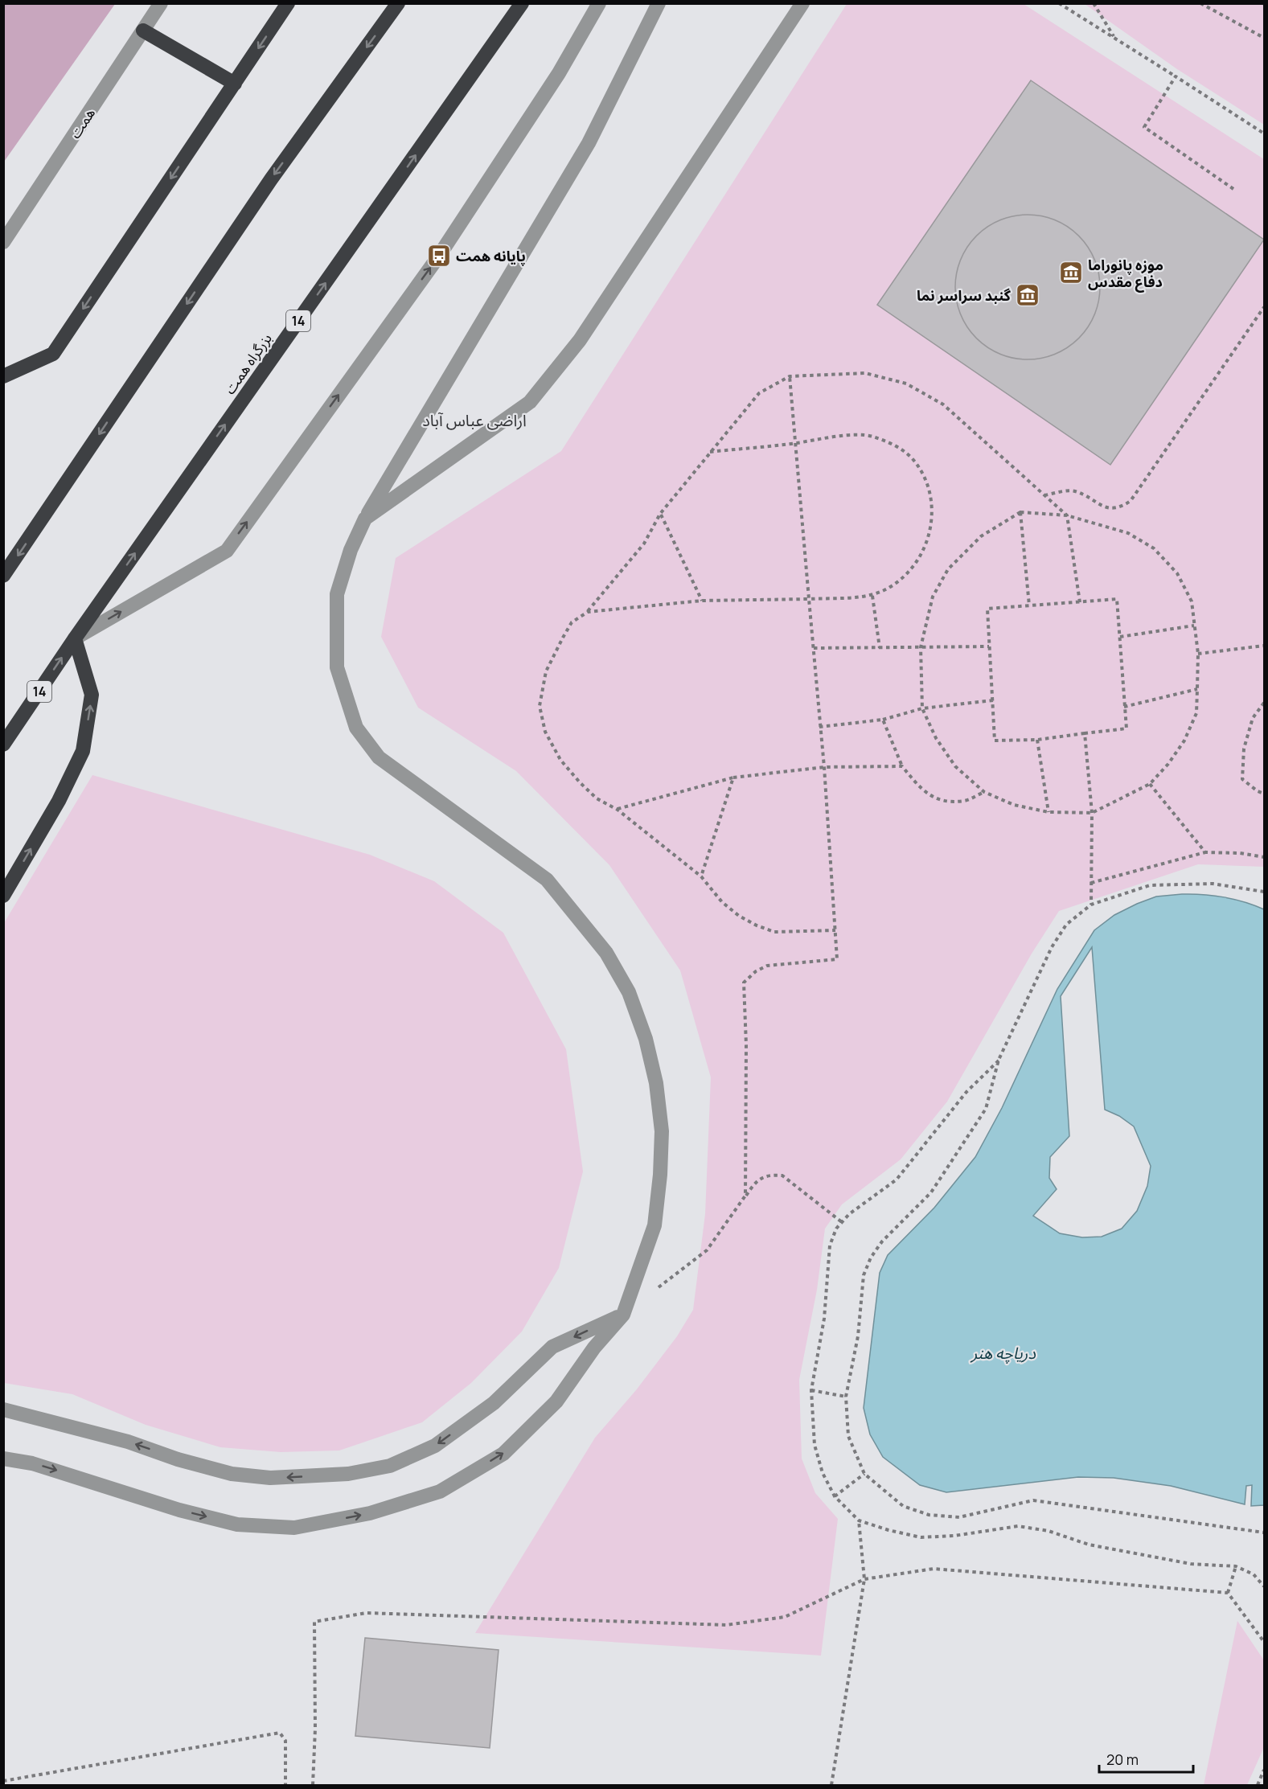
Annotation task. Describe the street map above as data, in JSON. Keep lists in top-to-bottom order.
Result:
{
  "streets": {
    "highway": ["14", "بزرگراه همت"],
    "street": ["همت"]
  },
  "districts": ["اراضی عباس آباد"],
  "water": ["دریاچه هنر"],
  "places": {
    "bus stop": ["پایانه همت"],
    "museum": ["موزه پانوراما دفاع مقدس", "گنبد سراسر نما"]
  },
  "scale_bar": "20 m"
}
